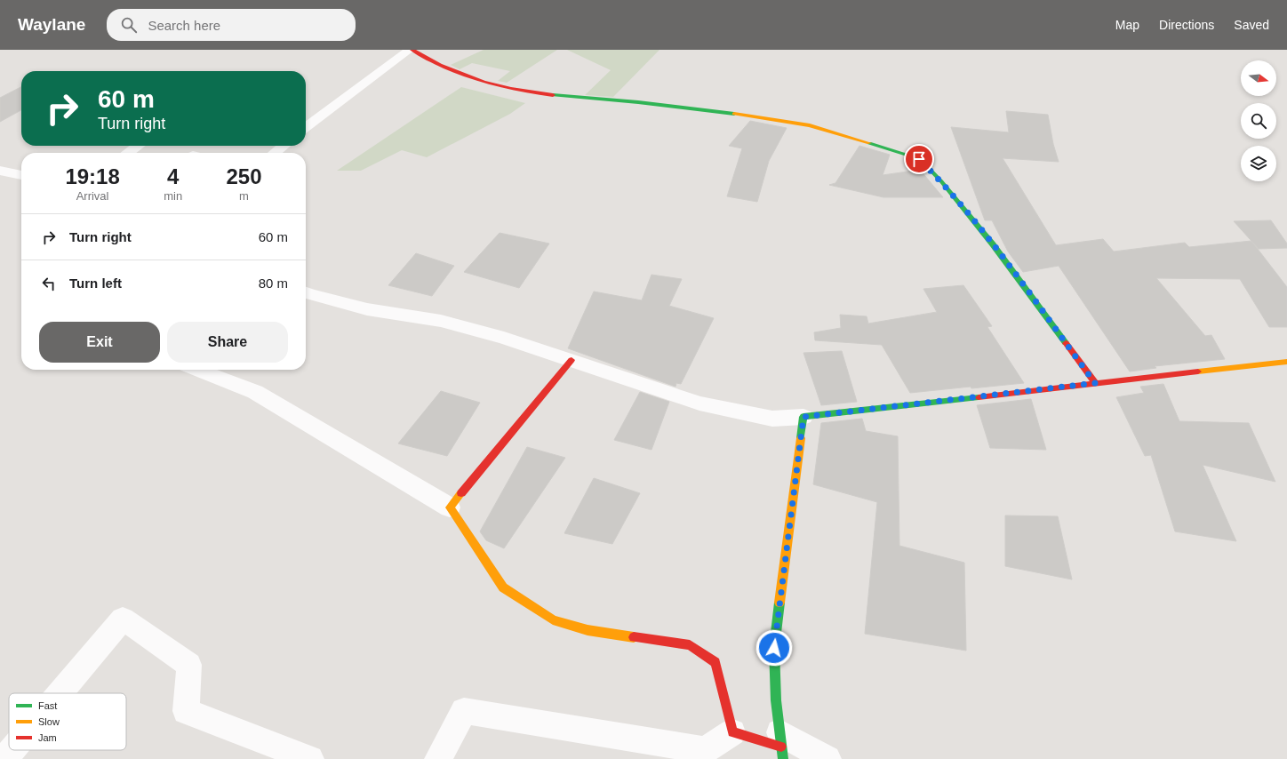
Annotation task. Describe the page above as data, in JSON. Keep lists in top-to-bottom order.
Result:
{
  "legend": ["Fast", "Slow", "Jam"],
  "north": "right",
  "page": {
    "header": "Waylane",
    "search": "Search here",
    "nav": ["Map", "Directions", "Saved"],
    "turn": ["60 m", "Turn right"],
    "eta": [
      "19:18",
      "Arrival",
      "4",
      "min",
      "250",
      "m"
    ],
    "list": [
      {
        "name": "Turn right",
        "value": "60 m"
      },
      {
        "name": "Turn left",
        "value": "80 m"
      }
    ],
    "buttons": ["Exit", "Share"]
  }
}
